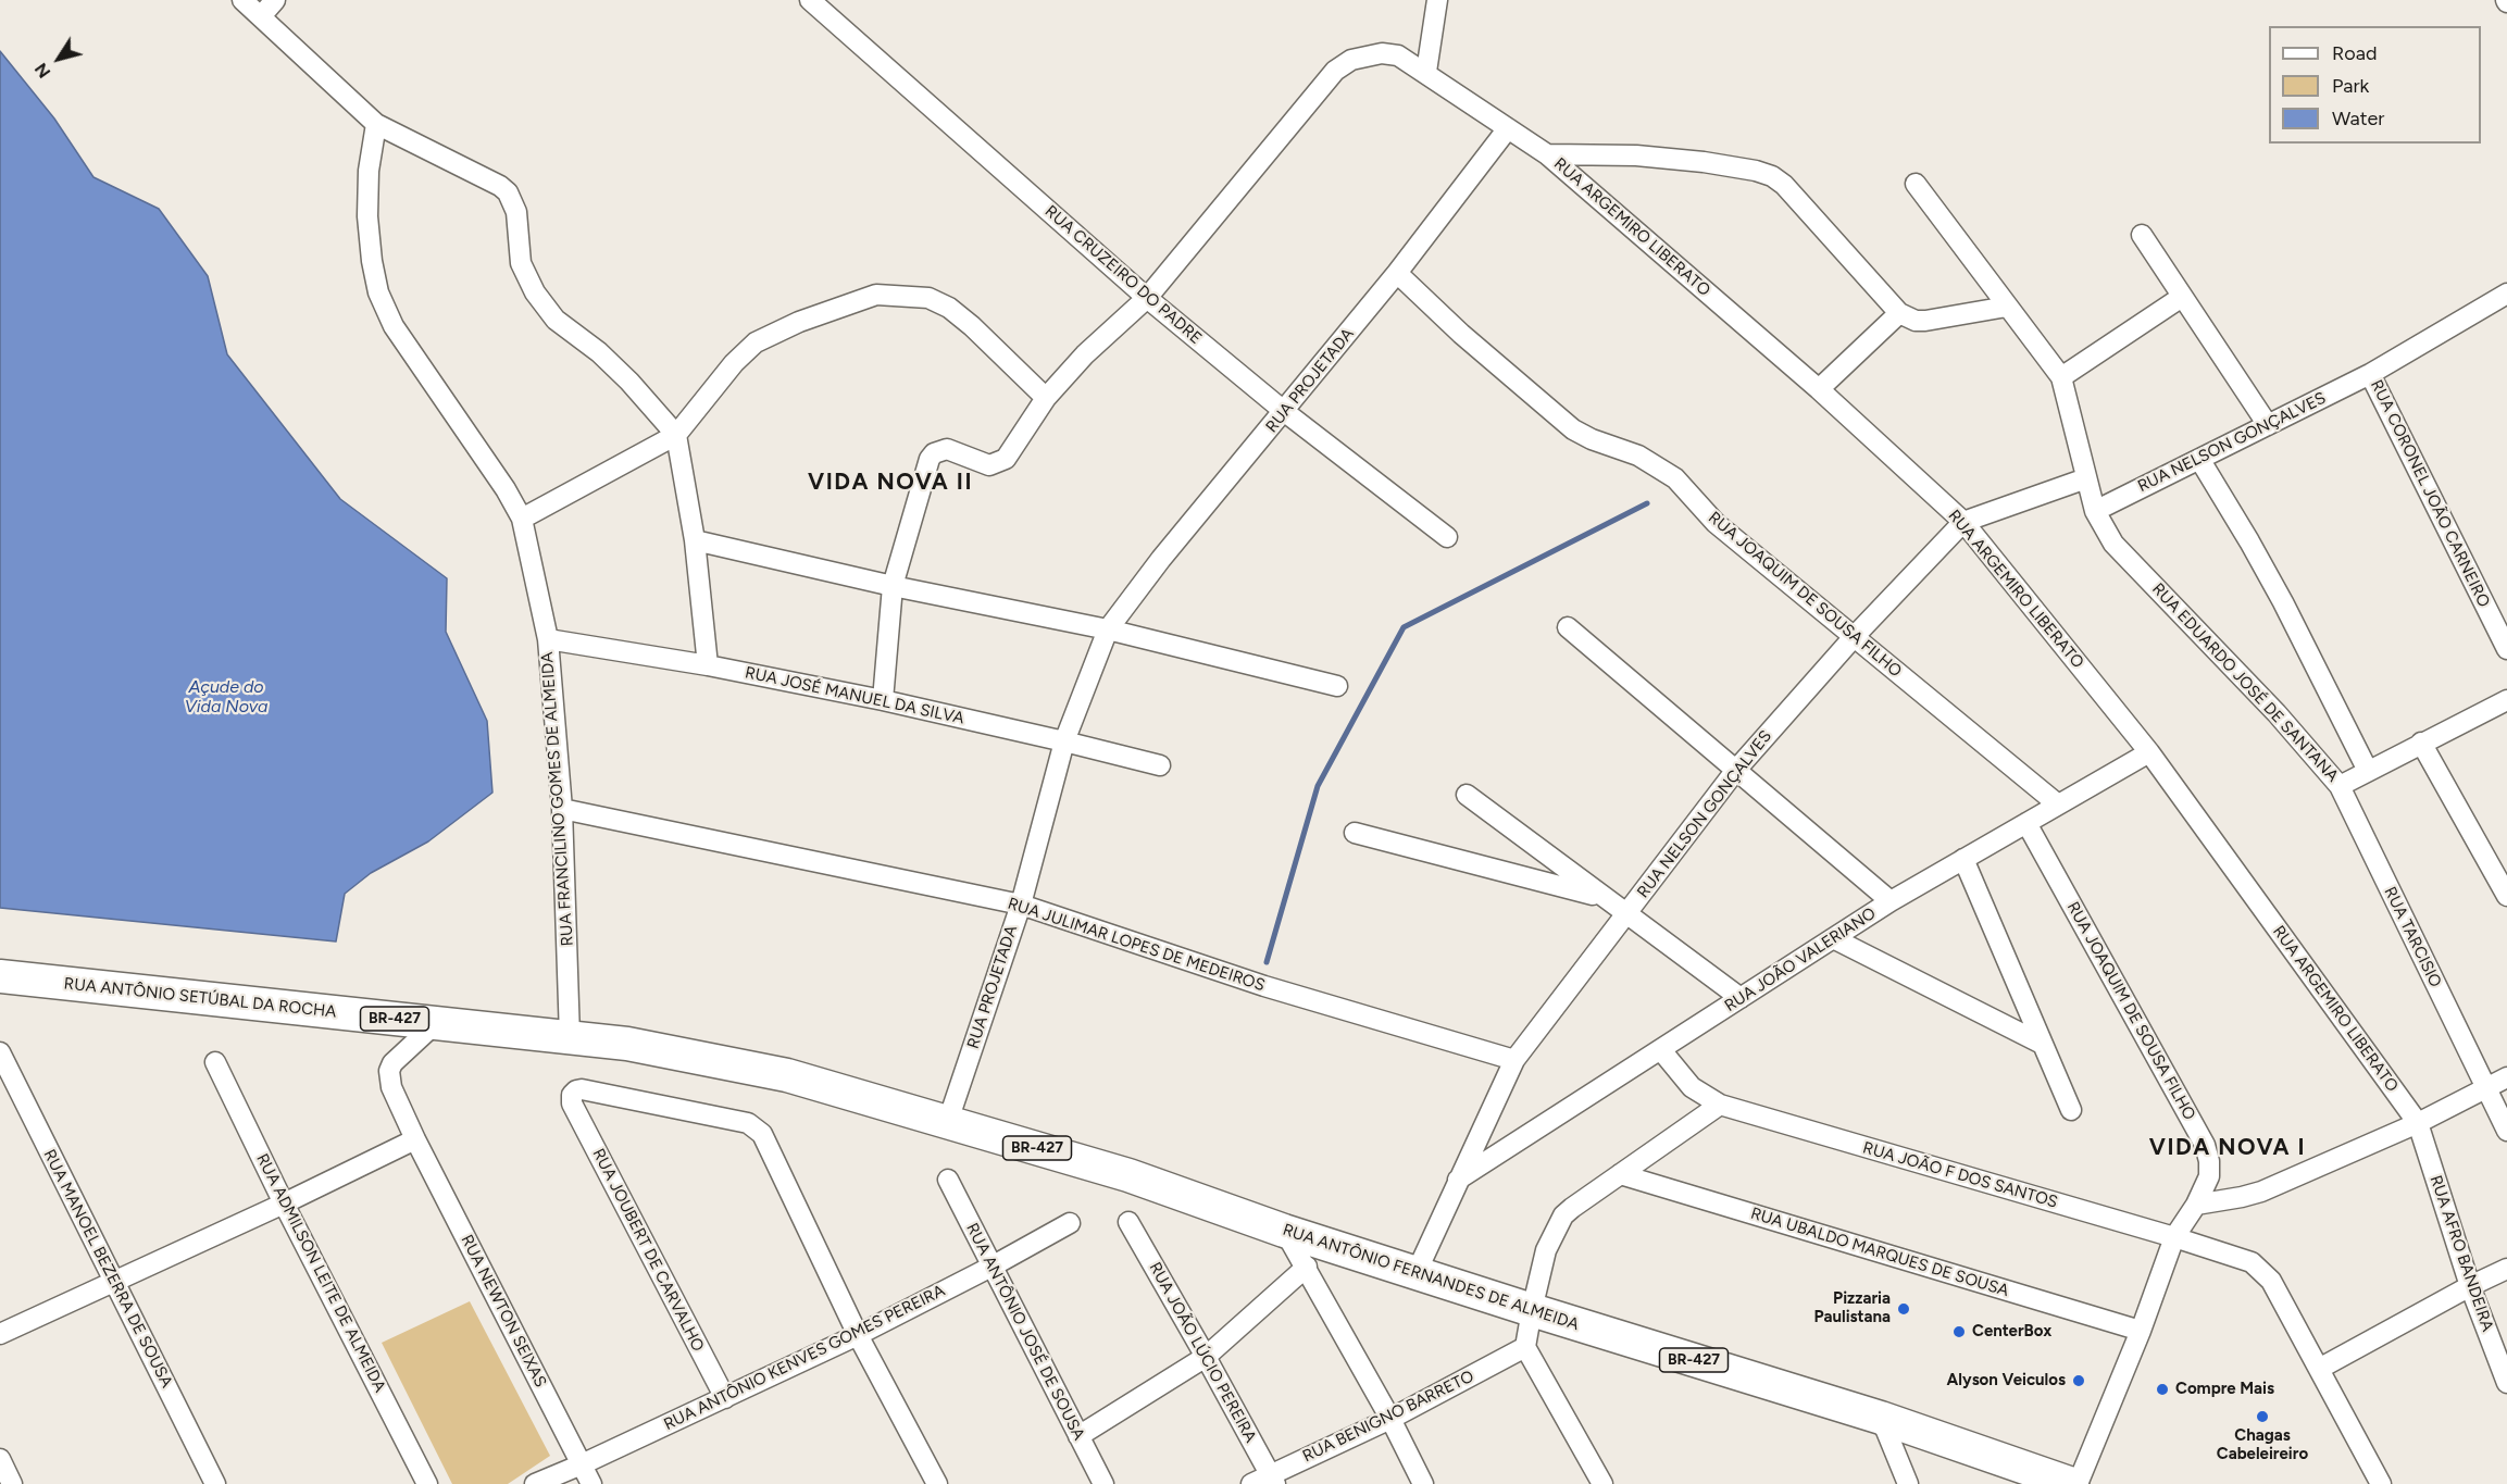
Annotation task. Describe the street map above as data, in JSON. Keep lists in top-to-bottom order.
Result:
{
  "streets": {
    "highway": ["RUA ANTÔNIO SETÚBAL DA ROCHA", "BR-427", "RUA ANTÔNIO FERNANDES DE ALMEIDA"],
    "street": [
      "RUA ARGEMIRO LIBERATO",
      "RUA CRUZEIRO DO PADRE",
      "RUA PROJETADA",
      "RUA NELSON GONÇALVES",
      "RUA CORONEL JOÃO CARNEIRO",
      "RUA JOAQUIM DE SOUSA FILHO",
      "RUA EDUARDO JOSÉ DE SANTANA",
      "RUA JOSÉ MANUEL DA SILVA",
      "RUA FRANCILINO GOMES DE ALMEIDA",
      "RUA TARCISIO",
      "RUA JULIMAR LOPES DE MEDEIROS",
      "RUA JOÃO VALERIANO",
      "RUA JOÃO F DOS SANTOS",
      "RUA JOUBERT DE CARVALHO",
      "RUA UBALDO MARQUES DE SOUSA",
      "RUA AFRO BANDEIRA",
      "RUA MANOEL BEZERRA DE SOUSA",
      "RUA ADMILSON LEITE DE ALMEIDA",
      "RUA NEWTON SEIXAS",
      "RUA ANTÔNIO JOSÉ DE SOUSA",
      "RUA JOÃO LÚCIO PEREIRA",
      "RUA ANTÔNIO KENVES GOMES PEREIRA",
      "RUA BENIGNO BARRETO"
    ]
  },
  "crossings": [
    ["RUA ARGEMIRO LIBERATO", "RUA CRUZEIRO DO PADRE"],
    ["RUA ARGEMIRO LIBERATO", "RUA PROJETADA"],
    ["RUA ARGEMIRO LIBERATO", "RUA NELSON GONÇALVES"],
    ["RUA ARGEMIRO LIBERATO", "RUA JOÃO VALERIANO"],
    ["RUA ARGEMIRO LIBERATO", "RUA AFRO BANDEIRA"],
    ["RUA CRUZEIRO DO PADRE", "RUA PROJETADA"],
    ["RUA PROJETADA", "RUA JOAQUIM DE SOUSA FILHO"],
    ["RUA PROJETADA", "RUA JOSÉ MANUEL DA SILVA"],
    ["RUA PROJETADA", "RUA JULIMAR LOPES DE MEDEIROS"],
    ["RUA PROJETADA", "RUA ANTÔNIO FERNANDES DE ALMEIDA"],
    ["RUA NELSON GONÇALVES", "RUA CORONEL JOÃO CARNEIRO"],
    ["RUA NELSON GONÇALVES", "RUA JOAQUIM DE SOUSA FILHO"],
    ["RUA NELSON GONÇALVES", "RUA EDUARDO JOSÉ DE SANTANA"],
    ["RUA NELSON GONÇALVES", "RUA JULIMAR LOPES DE MEDEIROS"],
    ["RUA NELSON GONÇALVES", "RUA JOÃO VALERIANO"],
    ["RUA NELSON GONÇALVES", "RUA ANTÔNIO FERNANDES DE ALMEIDA"],
    ["RUA JOAQUIM DE SOUSA FILHO", "RUA JOÃO VALERIANO"],
    ["RUA JOAQUIM DE SOUSA FILHO", "RUA JOÃO F DOS SANTOS"],
    ["RUA JOAQUIM DE SOUSA FILHO", "RUA UBALDO MARQUES DE SOUSA"],
    ["RUA JOAQUIM DE SOUSA FILHO", "RUA ANTÔNIO FERNANDES DE ALMEIDA"],
    ["RUA EDUARDO JOSÉ DE SANTANA", "RUA TARCISIO"],
    ["RUA JOSÉ MANUEL DA SILVA", "RUA FRANCILINO GOMES DE ALMEIDA"],
    ["RUA FRANCILINO GOMES DE ALMEIDA", "RUA JULIMAR LOPES DE MEDEIROS"],
    ["RUA FRANCILINO GOMES DE ALMEIDA", "RUA ANTÔNIO SETÚBAL DA ROCHA"],
    ["RUA JOÃO VALERIANO", "RUA JOÃO F DOS SANTOS"],
    ["RUA ANTÔNIO SETÚBAL DA ROCHA", "RUA ANTÔNIO FERNANDES DE ALMEIDA"],
    ["RUA ANTÔNIO SETÚBAL DA ROCHA", "RUA NEWTON SEIXAS"],
    ["RUA JOUBERT DE CARVALHO", "RUA ANTÔNIO KENVES GOMES PEREIRA"],
    ["RUA NEWTON SEIXAS", "RUA ANTÔNIO KENVES GOMES PEREIRA"],
    ["RUA ANTÔNIO JOSÉ DE SOUSA", "RUA ANTÔNIO KENVES GOMES PEREIRA"],
    ["RUA JOÃO LÚCIO PEREIRA", "RUA BENIGNO BARRETO"]
  ],
  "districts": ["VIDA NOVA II", "VIDA NOVA I"],
  "water": ["Açude do Vida Nova"],
  "places": [
    "Pizzaria Paulistana",
    "CenterBox",
    "Alyson Veiculos",
    "Compre Mais",
    "Chagas Cabeleireiro"
  ],
  "legend": ["Road", "Park", "Water"],
  "north": "bottom left"
}
